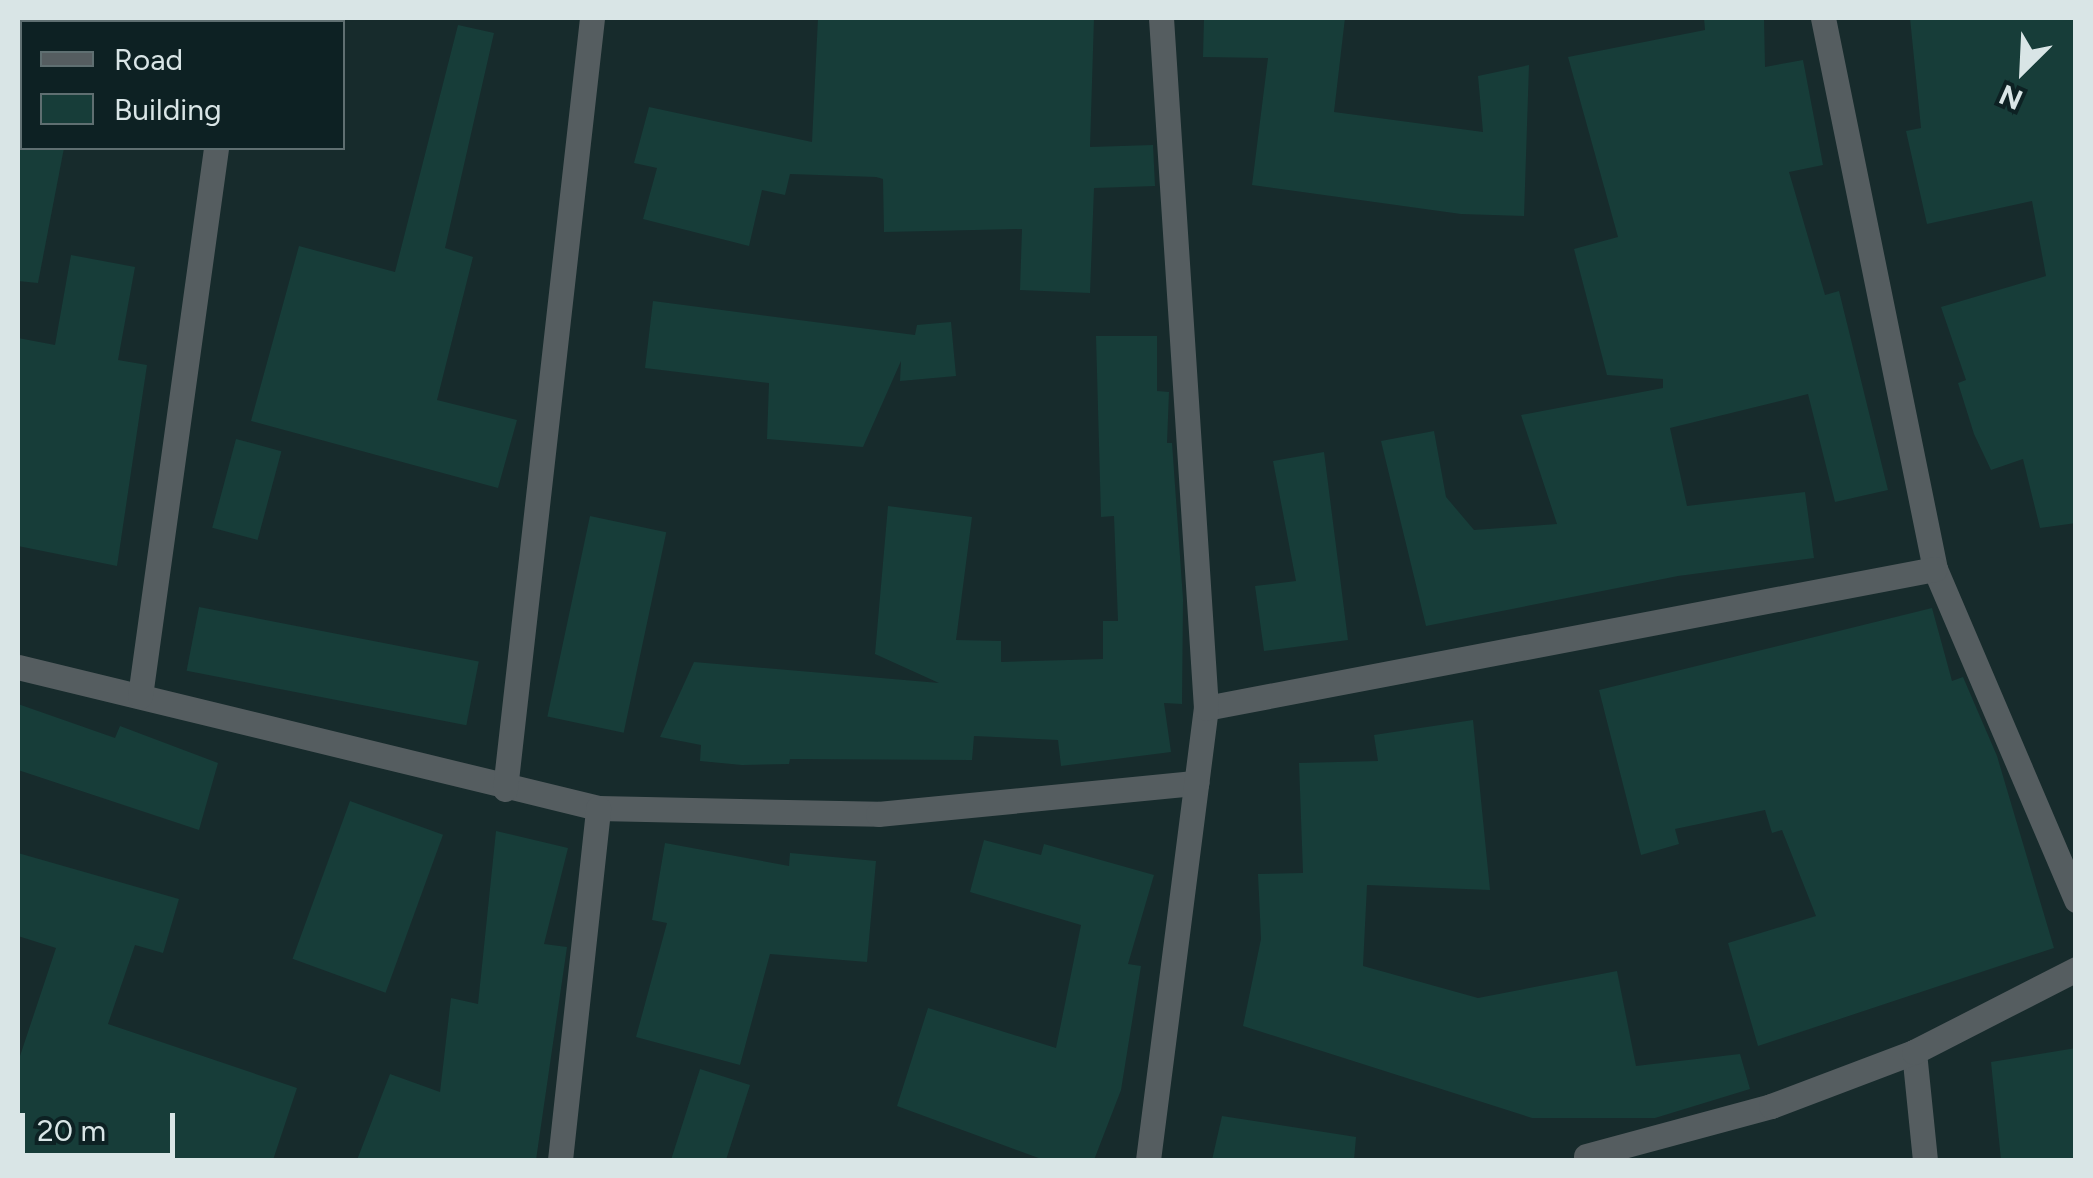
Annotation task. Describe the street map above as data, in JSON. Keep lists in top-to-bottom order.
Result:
{
  "legend": ["Road", "Building"],
  "scale_bar": "20 m",
  "north": "bottom left"
}
